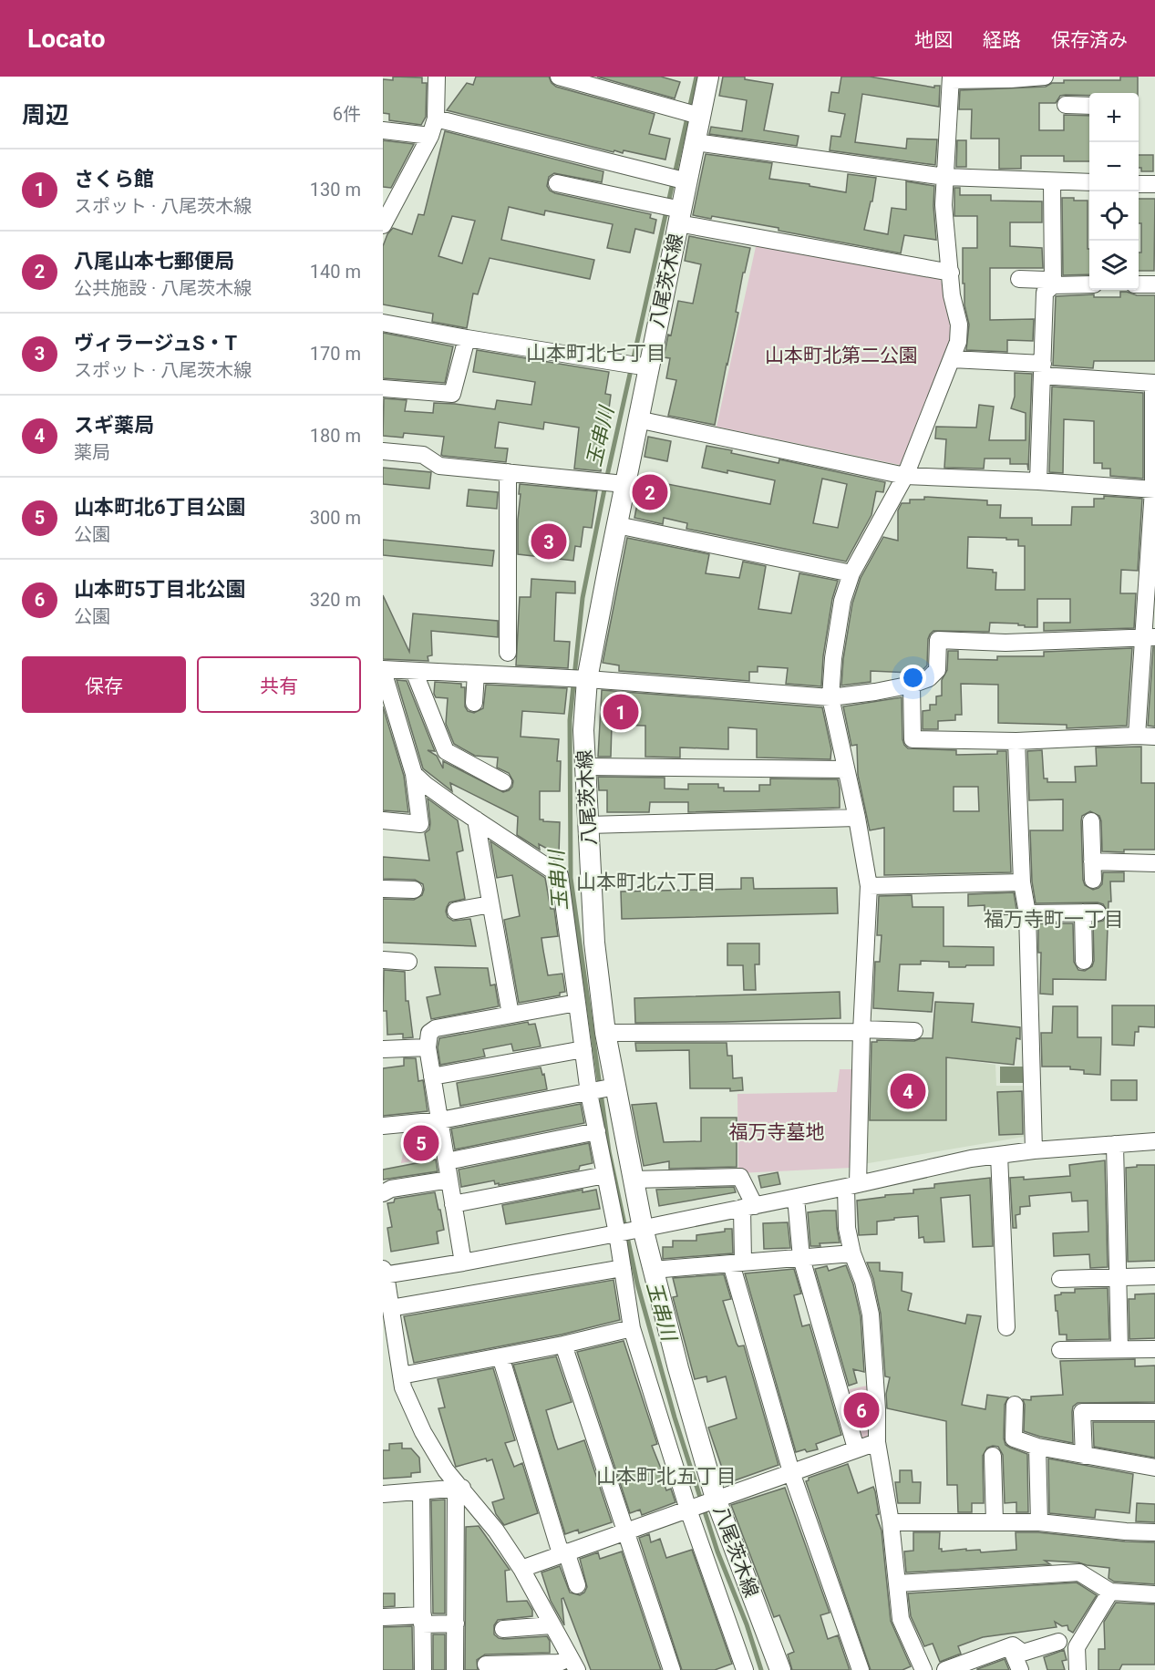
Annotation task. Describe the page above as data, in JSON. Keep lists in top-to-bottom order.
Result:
{
  "streets": {
    "main road": ["八尾茨木線"]
  },
  "districts": [
    "山本町北七丁目",
    "山本町北六丁目",
    "福万寺町一丁目",
    "山本町北五丁目"
  ],
  "water": ["玉串川"],
  "parks": ["山本町北第二公園", "福万寺墓地"],
  "page": {
    "header": "Locato",
    "nav": ["地図", "経路", "保存済み"],
    "heading": ["周辺", "6件"],
    "map_buttons": ["+", "−"],
    "list": [
      {
        "mark": "1",
        "name": "さくら館",
        "note": "スポット · 八尾茨木線",
        "value": "130 m"
      },
      {
        "mark": "2",
        "name": "八尾山本七郵便局",
        "note": "公共施設 · 八尾茨木線",
        "value": "140 m"
      },
      {
        "mark": "3",
        "name": "ヴィラージュS・T",
        "note": "スポット · 八尾茨木線",
        "value": "170 m"
      },
      {
        "mark": "4",
        "name": "スギ薬局",
        "note": "薬局",
        "value": "180 m"
      },
      {
        "mark": "5",
        "name": "山本町北6丁目公園",
        "note": "公園",
        "value": "300 m"
      },
      {
        "mark": "6",
        "name": "山本町5丁目北公園",
        "note": "公園",
        "value": "320 m"
      }
    ],
    "pins": [
      "2",
      "3",
      "1",
      "4",
      "5",
      "6"
    ],
    "buttons": ["保存", "共有"]
  }
}
